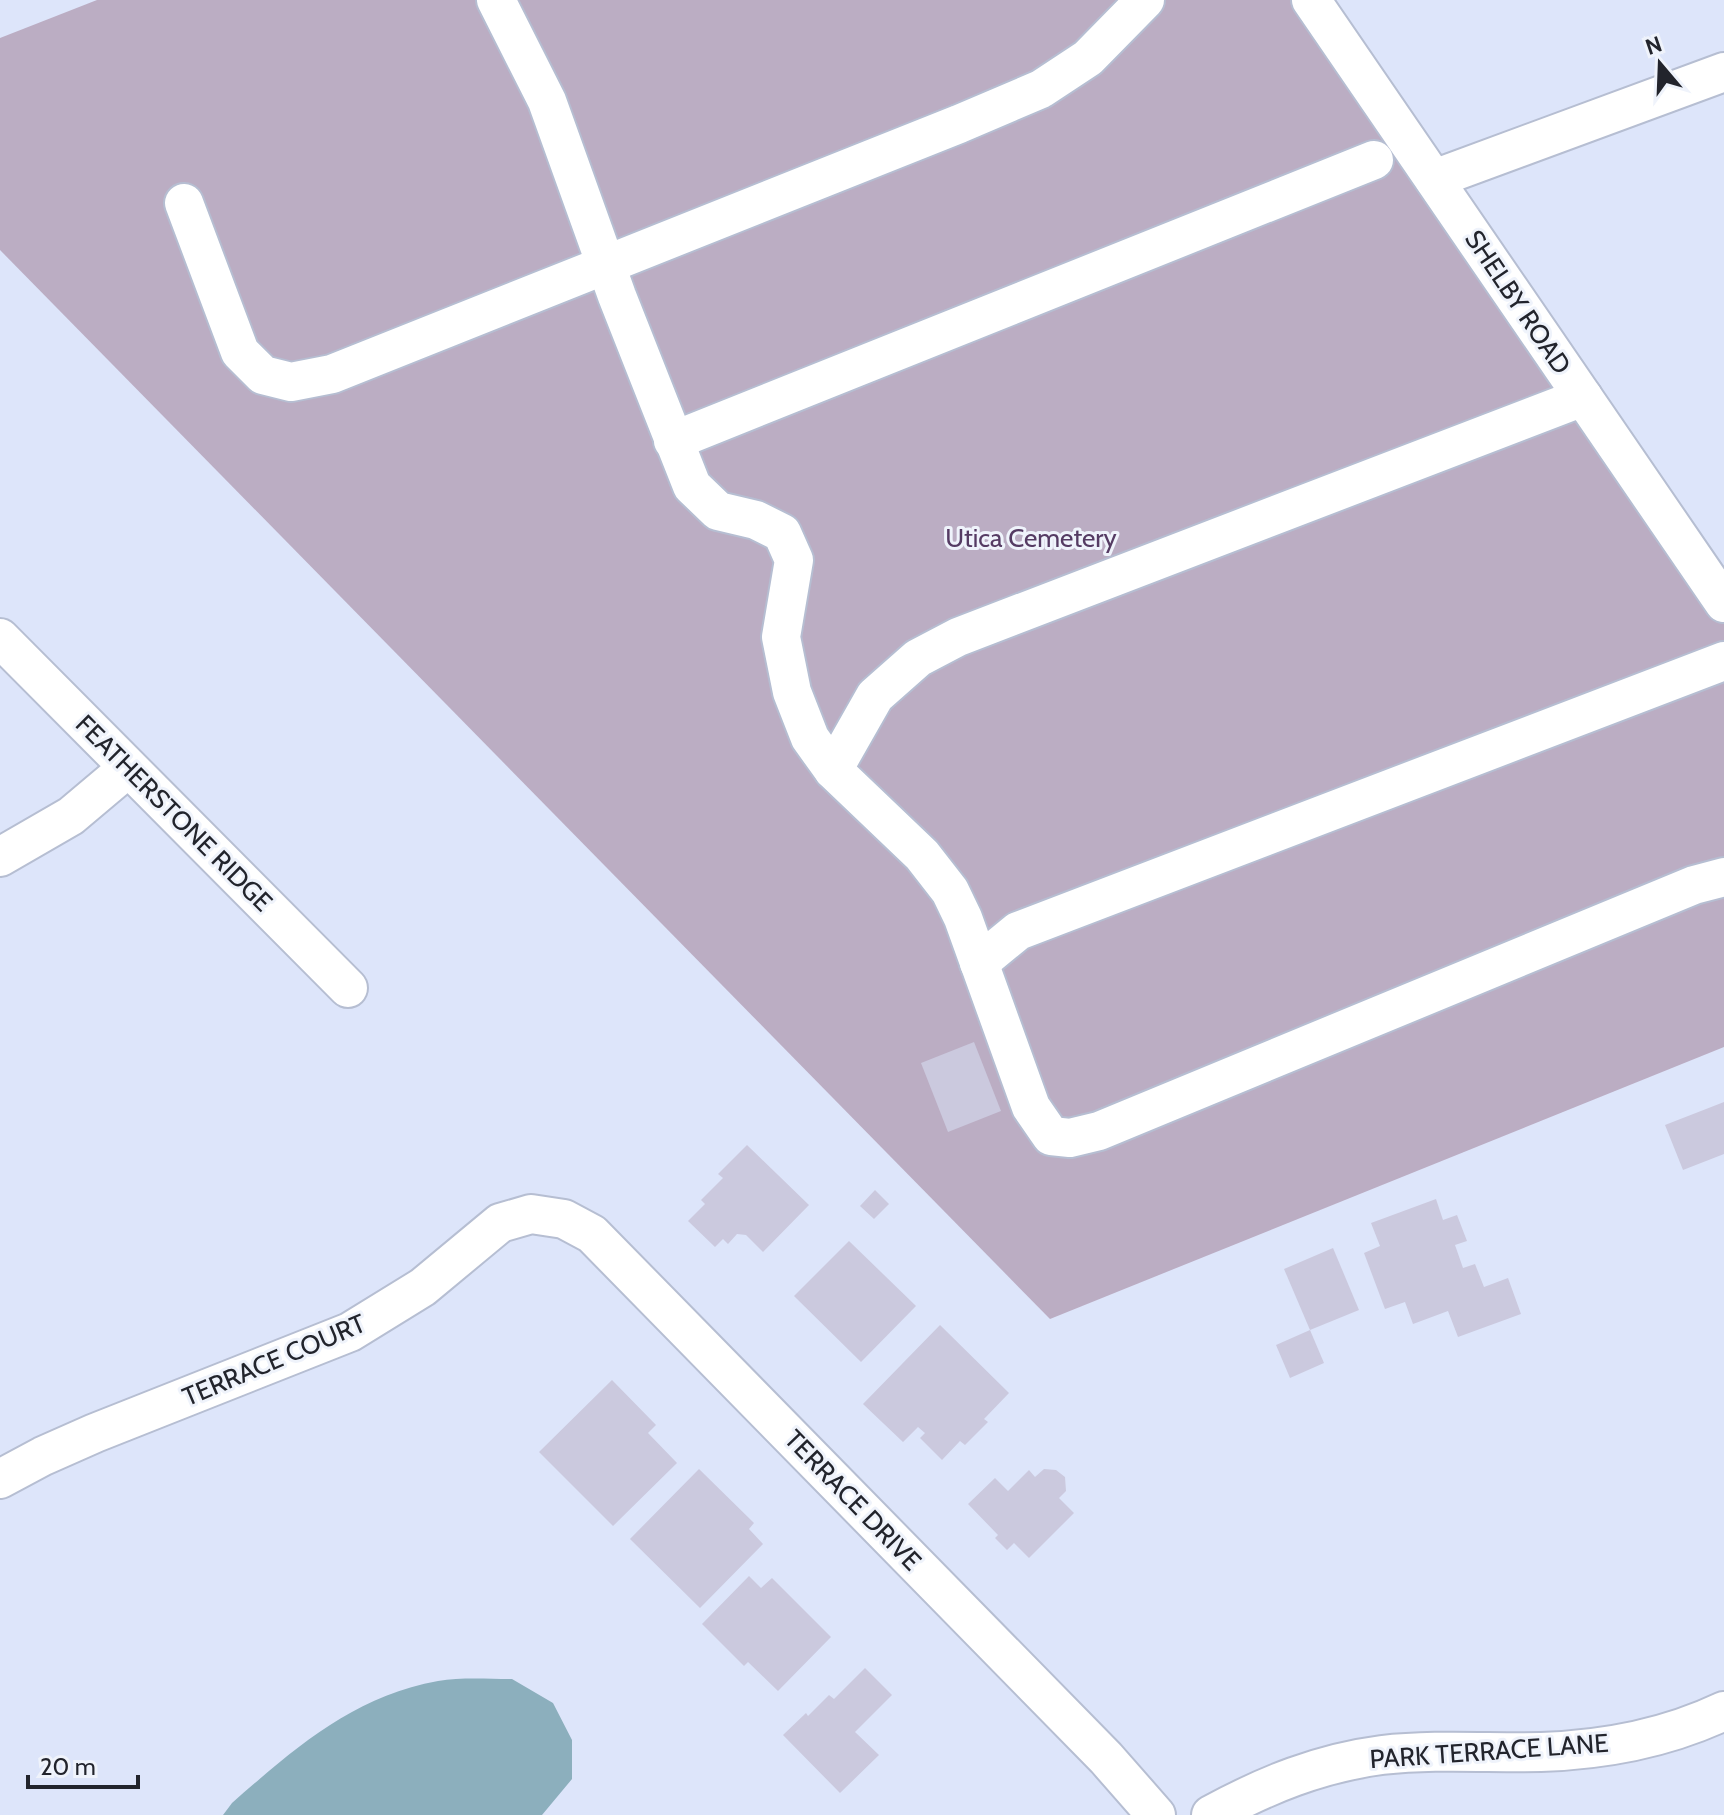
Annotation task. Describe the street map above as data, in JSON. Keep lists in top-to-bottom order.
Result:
{
  "streets": {
    "street": [
      "SHELBY ROAD",
      "FEATHERSTONE RIDGE",
      "TERRACE COURT",
      "TERRACE DRIVE",
      "PARK TERRACE LANE"
    ]
  },
  "crossings": [
    ["TERRACE COURT", "TERRACE DRIVE"]
  ],
  "parks": ["Utica Cemetery"],
  "scale_bar": "20 m",
  "north": "top"
}
